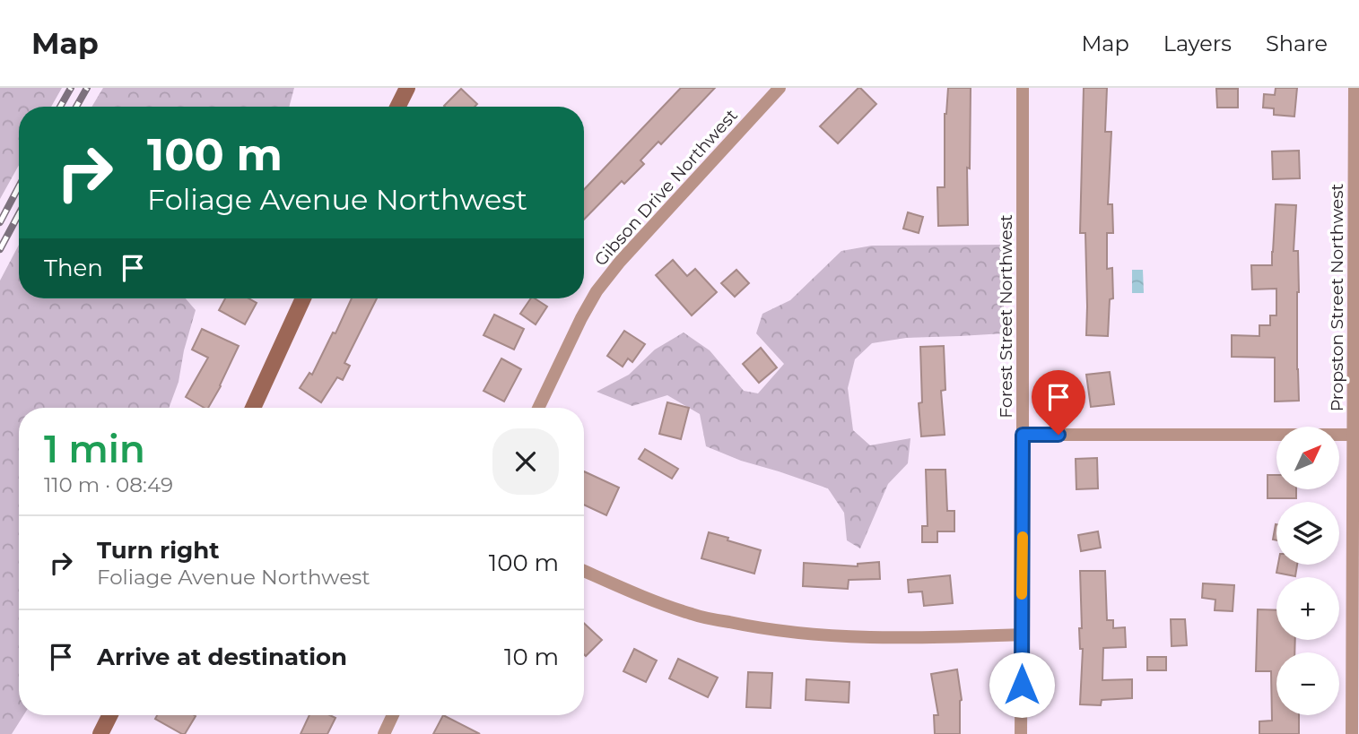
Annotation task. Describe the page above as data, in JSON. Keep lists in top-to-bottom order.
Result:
{
  "streets": {
    "street": ["Gibson Drive Northwest", "Propston Street Northwest", "Forest Street Northwest"]
  },
  "north": "top right",
  "page": {
    "header": "Map",
    "nav": ["Map", "Layers", "Share"],
    "turn": ["100 m", "Foliage Avenue Northwest"],
    "then": "Then",
    "heading": ["1 min", "110 m · 08:49"],
    "map_buttons": ["+", "−"],
    "list": [
      {
        "name": "Turn right",
        "note": "Foliage Avenue Northwest",
        "value": "100 m"
      },
      {
        "name": "Arrive at destination",
        "value": "10 m"
      }
    ]
  }
}
